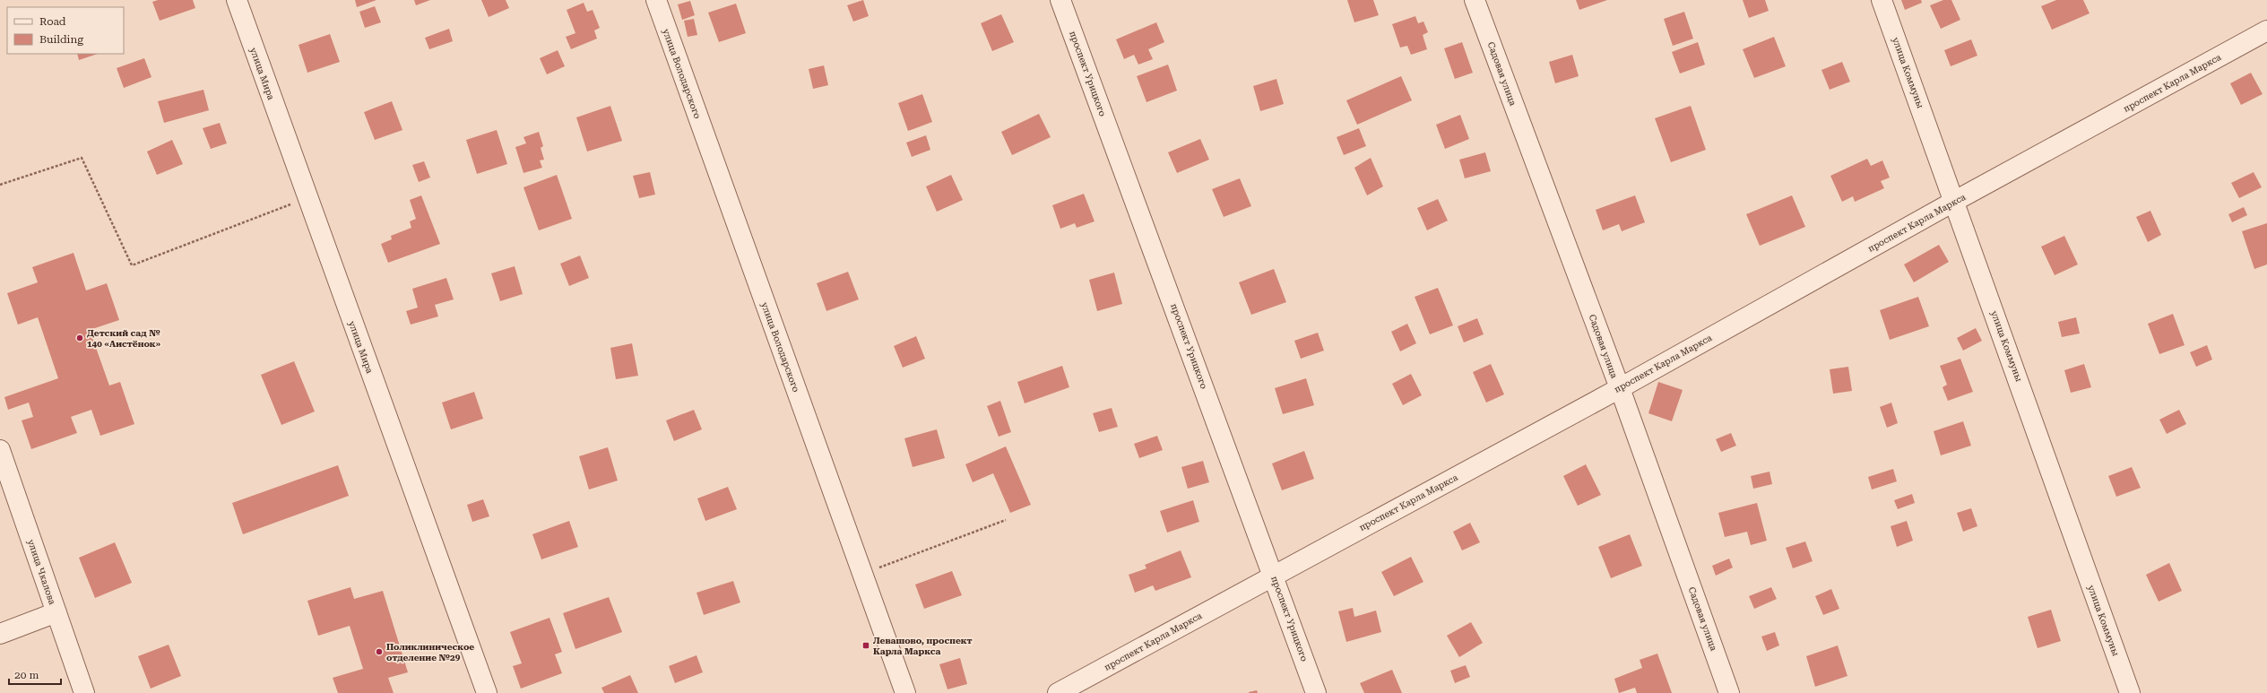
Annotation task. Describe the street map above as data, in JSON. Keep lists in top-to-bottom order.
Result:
{
  "streets": {
    "street": [
      "улица Коммуны",
      "улица Мира",
      "улица Володарского",
      "проспект Урицкого",
      "Садовая улица",
      "проспект Карла Маркса",
      "улица Чкалова"
    ]
  },
  "crossings": [
    ["улица Коммуны", "проспект Карла Маркса"],
    ["проспект Урицкого", "проспект Карла Маркса"],
    ["Садовая улица", "проспект Карла Маркса"]
  ],
  "places": {
    "other": ["Детский сад № 140 «Аистёнок»", "Поликлиническое отделение №29"],
    "transit": ["Левашово, проспект Карла Маркса"]
  },
  "legend": ["Road", "Building"],
  "scale_bar": "20 m"
}
